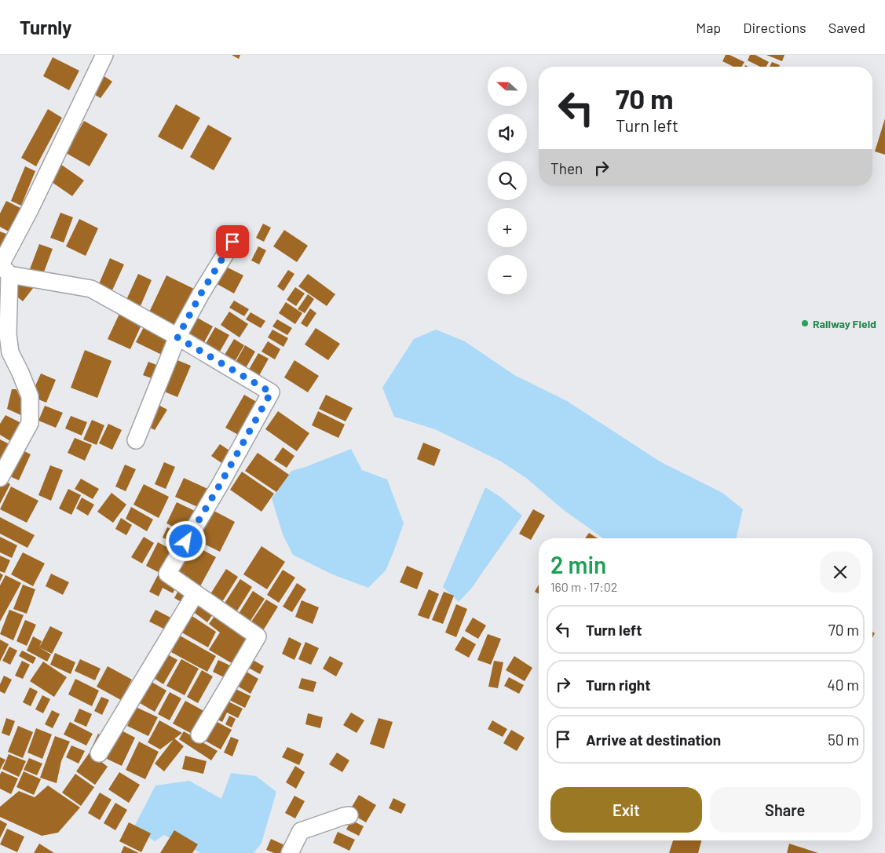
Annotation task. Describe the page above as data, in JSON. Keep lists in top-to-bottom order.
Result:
{
  "places": ["Railway Field"],
  "north": "left",
  "page": {
    "header": "Turnly",
    "nav": ["Map", "Directions", "Saved"],
    "map_buttons": ["+", "−"],
    "turn": ["70 m", "Turn left"],
    "then": "Then",
    "heading": ["2 min", "160 m · 17:02"],
    "list": [
      {
        "name": "Turn left",
        "value": "70 m"
      },
      {
        "name": "Turn right",
        "value": "40 m"
      },
      {
        "name": "Arrive at destination",
        "value": "50 m"
      }
    ],
    "buttons": ["Exit", "Share"]
  }
}
